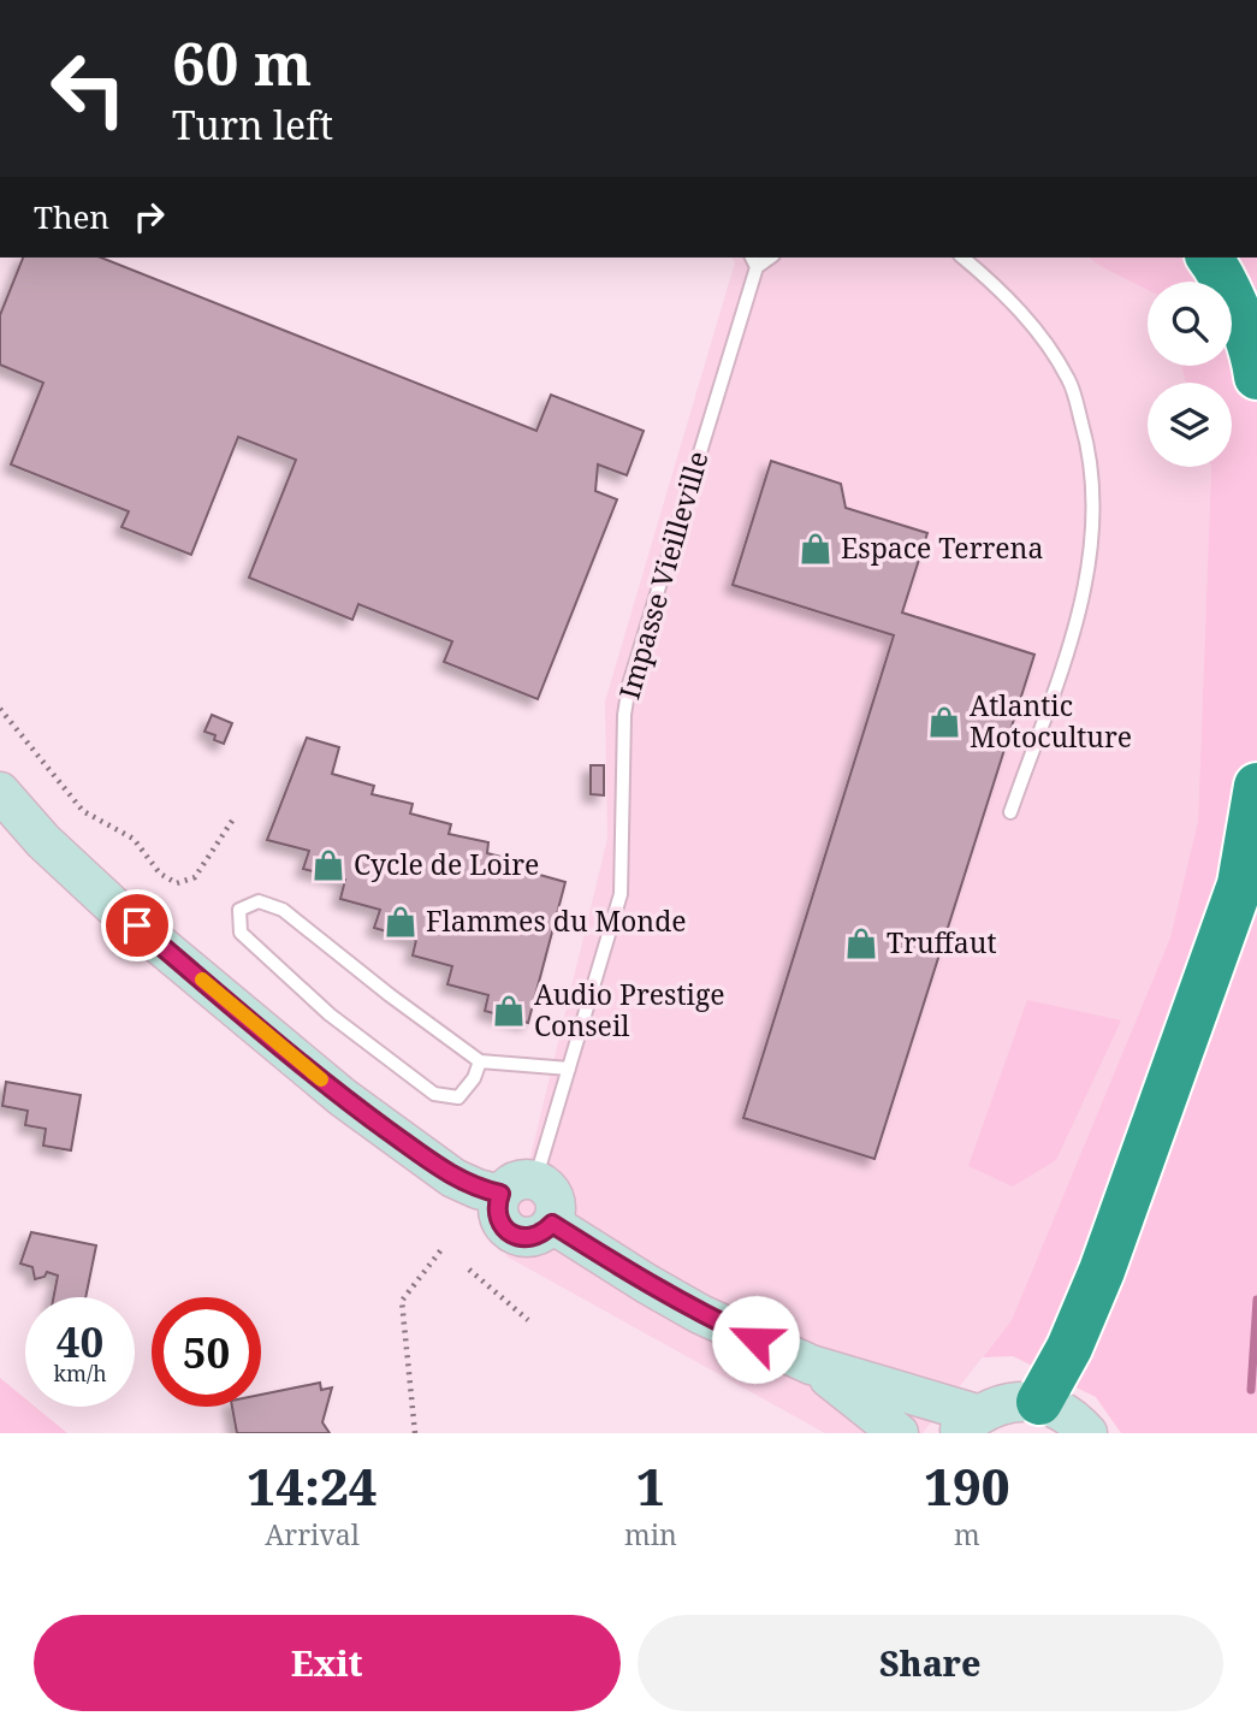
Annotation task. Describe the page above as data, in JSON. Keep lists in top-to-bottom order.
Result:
{
  "streets": {
    "lane": ["Impasse Vieilleville"]
  },
  "places": {
    "shop": [
      "Espace Terrena",
      "Atlantic Motoculture",
      "Cycle de Loire",
      "Flammes du Monde",
      "Truffaut",
      "Audio Prestige Conseil"
    ]
  },
  "page": {
    "turn": ["60 m", "Turn left"],
    "then": "Then",
    "speed": "40 km/h",
    "limit": "50",
    "eta": [
      "14:24",
      "Arrival",
      "1",
      "min",
      "190",
      "m"
    ],
    "buttons": ["Exit", "Share"]
  }
}
